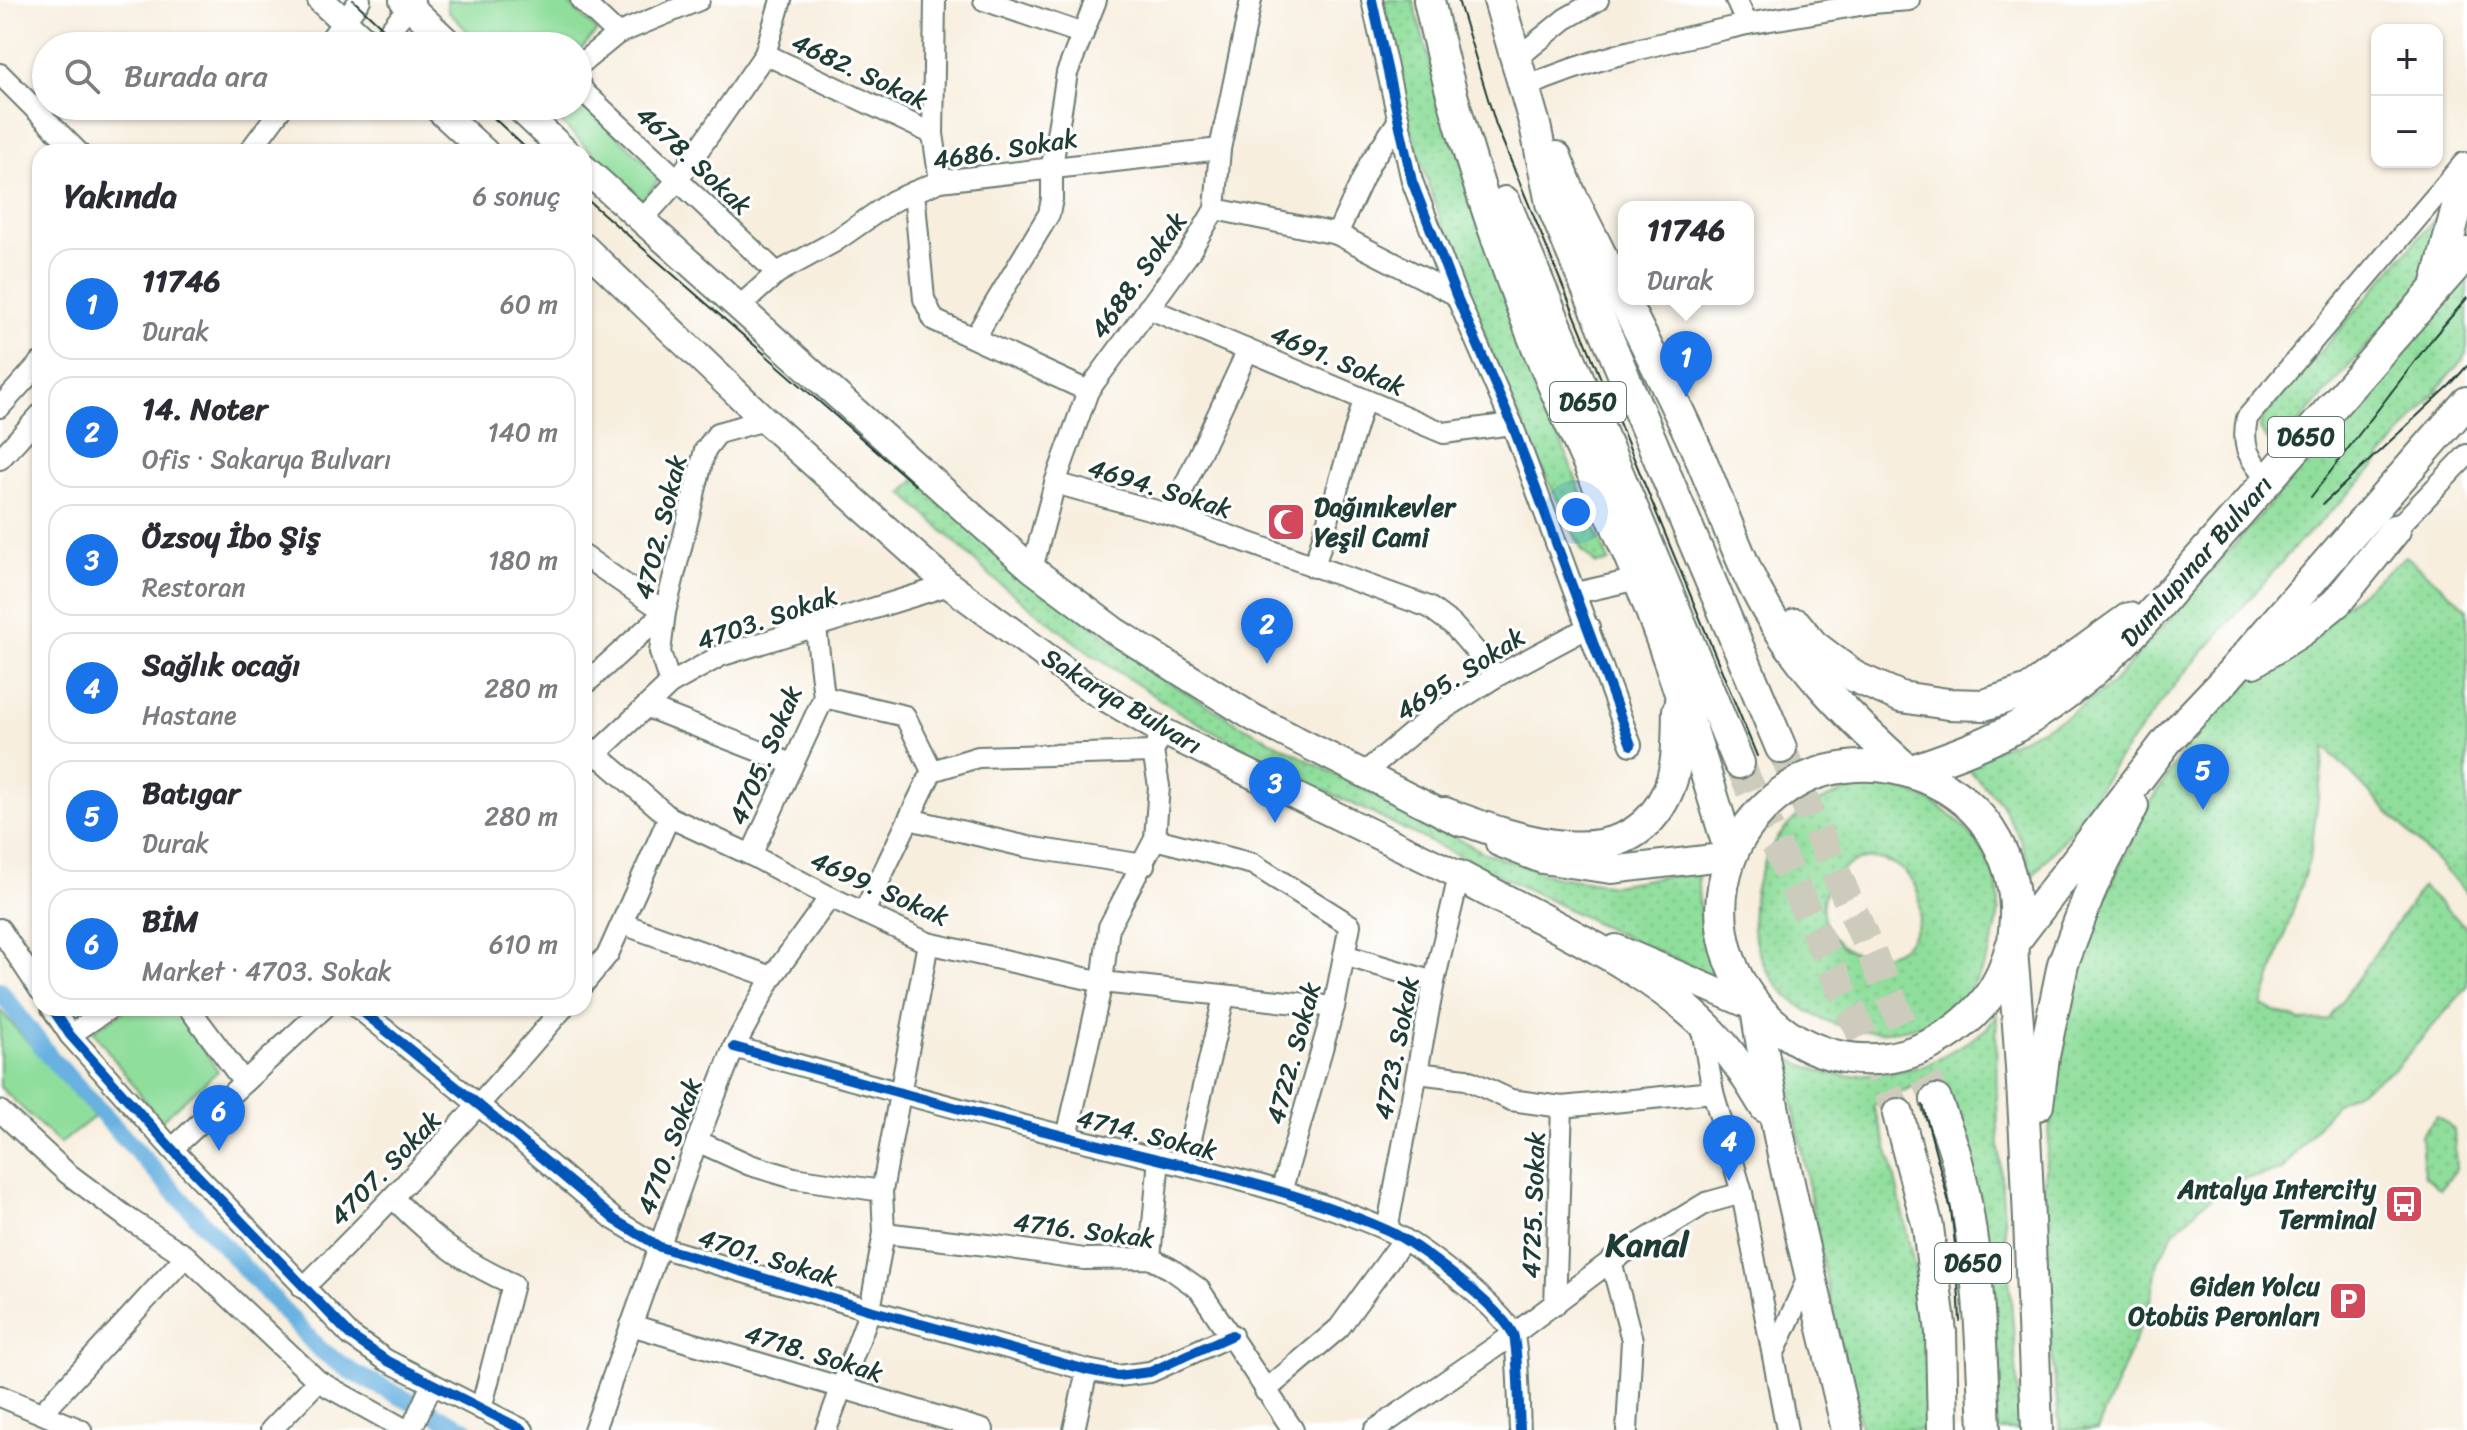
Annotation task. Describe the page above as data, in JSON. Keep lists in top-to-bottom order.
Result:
{
  "streets": {
    "highway": ["D650", "Dumlupınar Bulvarı"],
    "main road": ["Sakarya Bulvarı"],
    "street": [
      "4682. Sokak",
      "4686. Sokak",
      "4678. Sokak",
      "4688. Sokak",
      "4691. Sokak",
      "4694. Sokak",
      "4702. Sokak",
      "4703. Sokak",
      "4695. Sokak",
      "4705. Sokak",
      "4699. Sokak",
      "4723. Sokak",
      "4722. Sokak",
      "4714. Sokak",
      "4710. Sokak",
      "4707. Sokak",
      "4725. Sokak",
      "4716. Sokak",
      "4701. Sokak",
      "4718. Sokak"
    ]
  },
  "crossings": [
    ["4686. Sokak", "4678. Sokak"],
    ["4686. Sokak", "4688. Sokak"],
    ["4686. Sokak", "Sakarya Bulvarı"],
    ["4688. Sokak", "4691. Sokak"],
    ["4688. Sokak", "4694. Sokak"],
    ["4688. Sokak", "Sakarya Bulvarı"],
    ["4694. Sokak", "4695. Sokak"],
    ["4702. Sokak", "4703. Sokak"],
    ["4702. Sokak", "Sakarya Bulvarı"],
    ["4703. Sokak", "Sakarya Bulvarı"],
    ["4703. Sokak", "4705. Sokak"],
    ["4695. Sokak", "Sakarya Bulvarı"],
    ["Sakarya Bulvarı", "4723. Sokak"],
    ["4705. Sokak", "4699. Sokak"],
    ["4699. Sokak", "4722. Sokak"],
    ["4699. Sokak", "4710. Sokak"],
    ["4723. Sokak", "4714. Sokak"],
    ["4723. Sokak", "4716. Sokak"],
    ["4722. Sokak", "4714. Sokak"],
    ["4714. Sokak", "4710. Sokak"],
    ["4710. Sokak", "4701. Sokak"],
    ["4710. Sokak", "4718. Sokak"],
    ["4707. Sokak", "4701. Sokak"],
    ["4716. Sokak", "4701. Sokak"]
  ],
  "districts": ["Kanal"],
  "places": {
    "mosque": ["Dağınıkevler Yeşil Cami"],
    "bus stop": ["Antalya Intercity Terminal"],
    "parking": ["Giden Yolcu Otobüs Peronları"]
  },
  "page": {
    "map_buttons": ["+", "−"],
    "search": "Burada ara",
    "heading": ["Yakında", "6 sonuç"],
    "popup": ["11746", "Durak"],
    "list": [
      {
        "mark": "1",
        "name": "11746",
        "note": "Durak",
        "value": "60 m"
      },
      {
        "mark": "2",
        "name": "14. Noter",
        "note": "Ofis · Sakarya Bulvarı",
        "value": "140 m"
      },
      {
        "mark": "3",
        "name": "Özsoy İbo Şiş",
        "note": "Restoran",
        "value": "180 m"
      },
      {
        "mark": "4",
        "name": "Sağlık ocağı",
        "note": "Hastane",
        "value": "280 m"
      },
      {
        "mark": "5",
        "name": "Batıgar",
        "note": "Durak",
        "value": "280 m"
      },
      {
        "mark": "6",
        "name": "BİM",
        "note": "Market · 4703. Sokak",
        "value": "610 m"
      }
    ],
    "pins": [
      "1",
      "2",
      "5",
      "3",
      "6",
      "4"
    ]
  }
}
